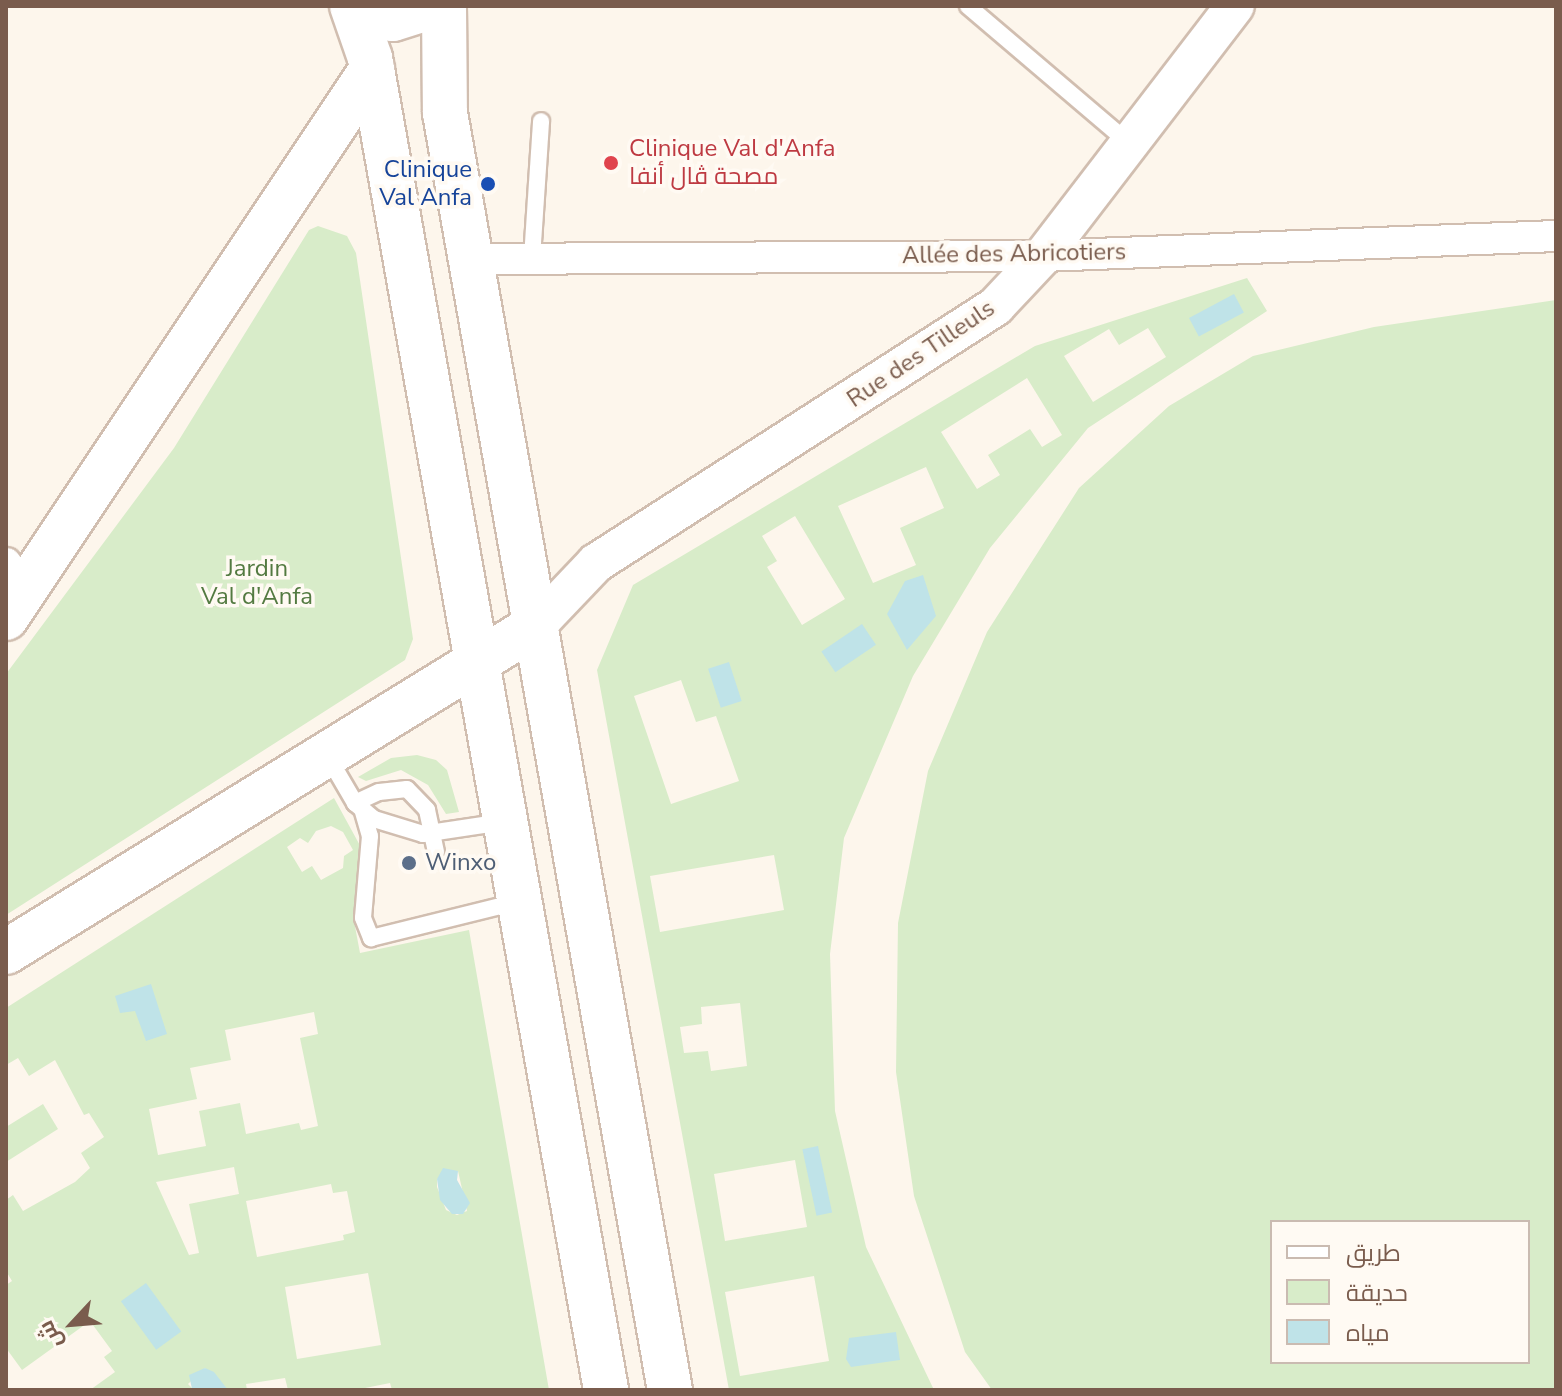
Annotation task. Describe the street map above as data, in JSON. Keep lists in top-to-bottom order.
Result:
{
  "streets": {
    "street": ["Allée des Abricotiers", "Rue des Tilleuls"]
  },
  "crossings": [
    ["Allée des Abricotiers", "Rue des Tilleuls"]
  ],
  "parks": ["Jardin Val d'Anfa"],
  "places": ["Clinique Val d'Anfa مصحة ڤال أنفا", "Clinique Val Anfa", "Winxo"],
  "legend": ["طريق", "حديقة", "مياه"],
  "north": "bottom left"
}
